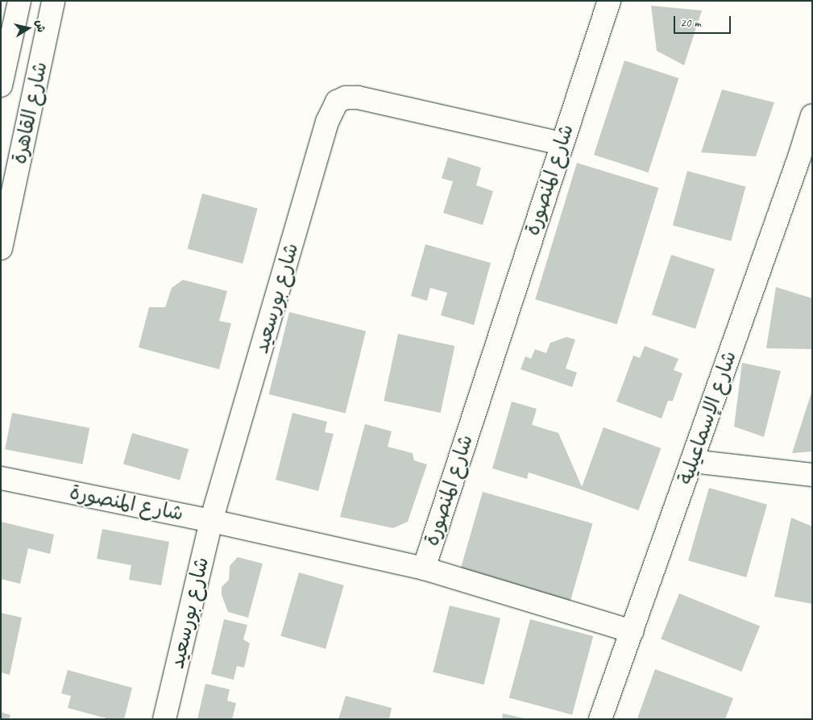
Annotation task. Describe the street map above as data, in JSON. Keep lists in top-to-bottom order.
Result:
{
  "streets": {
    "street": [
      "شارع القاهرة",
      "شارع المنصورة",
      "شارع بورسعيد",
      "شارع الإسماعيلية"
    ]
  },
  "crossings": [
    ["شارع المنصورة", "شارع بورسعيد"]
  ],
  "scale_bar": "20 m",
  "north": "right"
}
